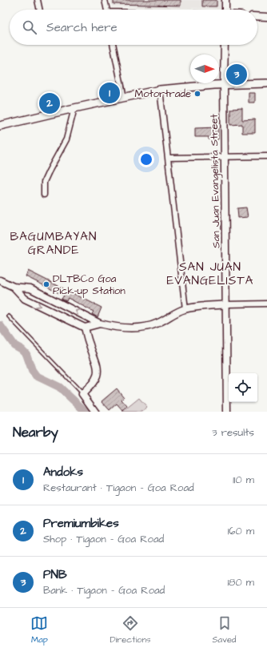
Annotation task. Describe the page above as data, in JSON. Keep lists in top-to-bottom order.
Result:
{
  "streets": {
    "street": ["San Juan Evangelista Street"]
  },
  "districts": ["BAGUMBAYAN GRANDE", "SAN JUAN EVANGELISTA"],
  "places": ["Motortrade", "DLTBCo Goa Pick-up Station"],
  "north": "right",
  "page": {
    "search": "Search here",
    "pins": ["3", "1", "2"],
    "heading": ["Nearby", "3 results"],
    "list": [
      {
        "mark": "1",
        "name": "Andoks",
        "note": "Restaurant · Tigaon - Goa Road",
        "value": "110 m"
      },
      {
        "mark": "2",
        "name": "Premiumbikes",
        "note": "Shop · Tigaon - Goa Road",
        "value": "160 m"
      },
      {
        "mark": "3",
        "name": "PNB",
        "note": "Bank · Tigaon - Goa Road",
        "value": "180 m"
      }
    ],
    "nav": ["Map", "Directions", "Saved"]
  }
}
